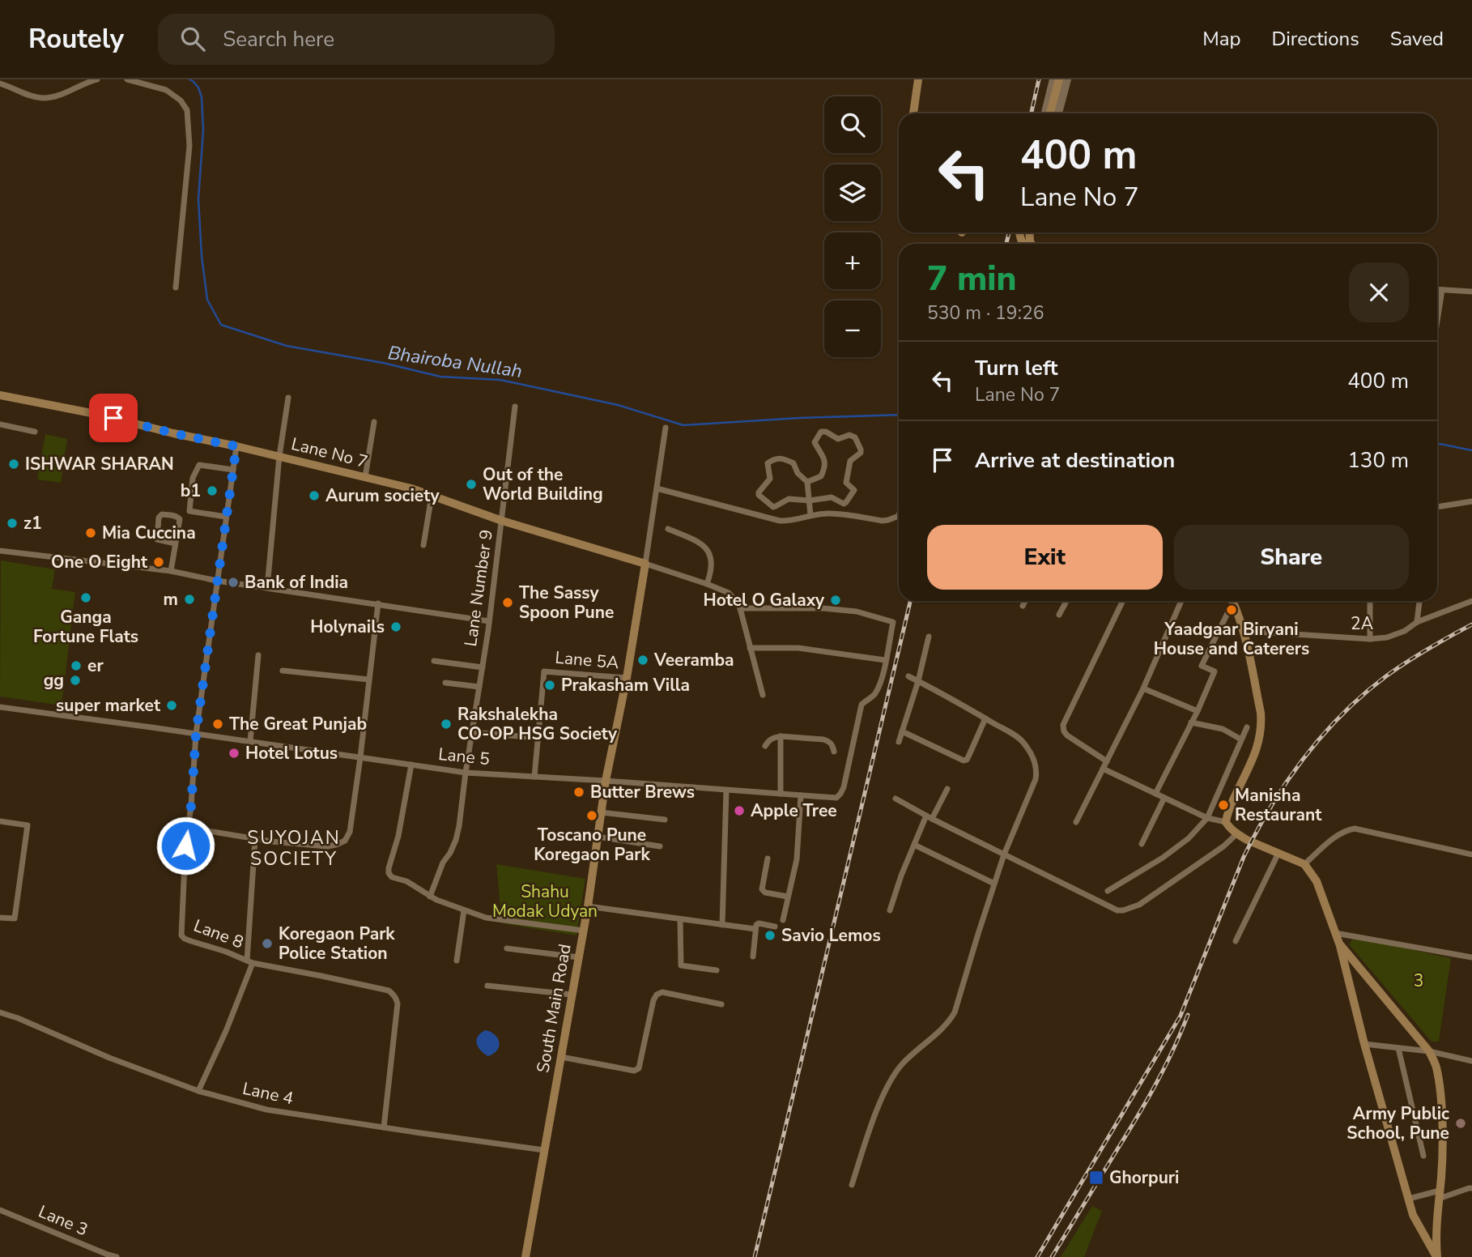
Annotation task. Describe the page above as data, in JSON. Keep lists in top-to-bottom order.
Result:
{
  "streets": {
    "main road": ["Lane No 7", "South Main Road"],
    "street": [
      "Lane Number 9",
      "2A",
      "Lane 5A",
      "Lane 5",
      "Lane 8",
      "Lane 4",
      "Lane 3"
    ]
  },
  "crossings": [
    ["Lane No 7", "Lane Number 9"],
    ["Lane No 7", "Lane 8"],
    ["Lane No 7", "South Main Road"],
    ["Lane Number 9", "Lane 5"],
    ["Lane 5A", "South Main Road"],
    ["Lane 5", "Lane 8"],
    ["Lane 5", "South Main Road"],
    ["Lane 8", "Lane 4"],
    ["South Main Road", "Lane 4"]
  ],
  "districts": ["SUYOJAN SOCIETY"],
  "water": ["Bhairoba Nullah"],
  "parks": ["Shahu Modak Udyan", "3"],
  "places": {
    "other": [
      "ISHWAR SHARAN",
      "Out of the World Building",
      "b1",
      "Aurum society",
      "z1",
      "Mia Cuccina",
      "One O Eight",
      "Bank of India",
      "Ganga Fortune Flats",
      "m",
      "Hotel O Galaxy",
      "The Sassy Spoon Pune",
      "Yaadgaar Biryani House and Caterers",
      "Holynails",
      "Veeramba",
      "er",
      "gg",
      "Prakasham Villa",
      "super market",
      "The Great Punjab",
      "Rakshalekha CO-OP HSG Society",
      "Hotel Lotus",
      "Butter Brews",
      "Manisha Restaurant",
      "Apple Tree",
      "Toscano Pune Koregaon Park",
      "Savio Lemos",
      "Koregaon Park Police Station",
      "Army Public School, Pune"
    ],
    "transit": ["Ghorpuri"]
  },
  "page": {
    "header": "Routely",
    "search": "Search here",
    "nav": ["Map", "Directions", "Saved"],
    "map_buttons": ["+", "−"],
    "turn": ["400 m", "Lane No 7"],
    "heading": ["7 min", "530 m · 19:26"],
    "list": [
      {
        "name": "Turn left",
        "note": "Lane No 7",
        "value": "400 m"
      },
      {
        "name": "Arrive at destination",
        "value": "130 m"
      }
    ],
    "buttons": ["Exit", "Share"]
  }
}
